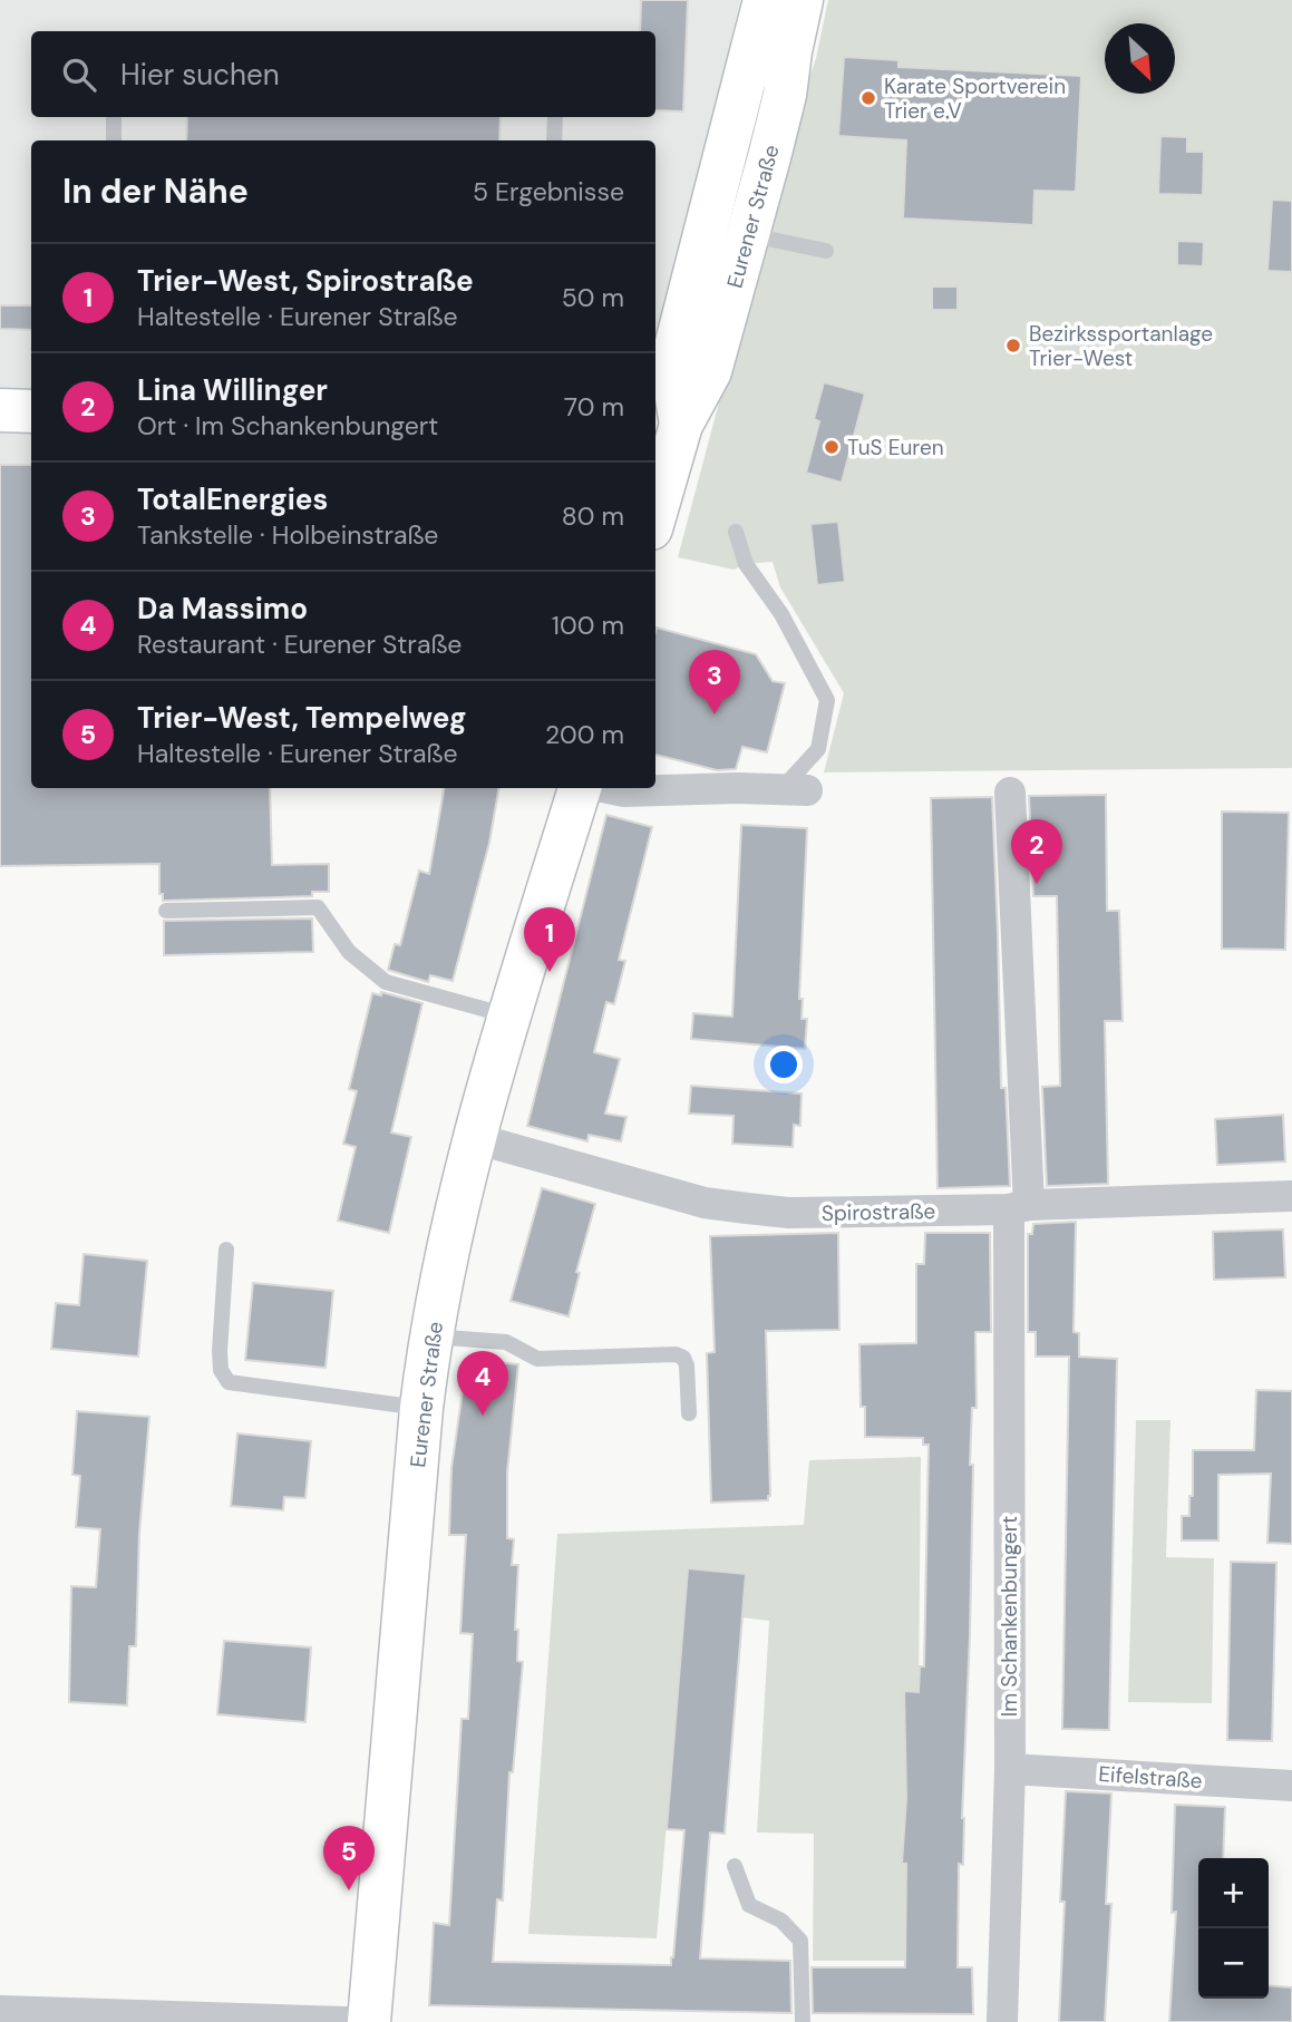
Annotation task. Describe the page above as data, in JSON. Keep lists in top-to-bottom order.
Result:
{
  "streets": {
    "street": [
      "Eurener Straße",
      "Spirostraße",
      "Im Schankenbungert",
      "Eifelstraße"
    ]
  },
  "crossings": [
    ["Eurener Straße", "Spirostraße"],
    ["Spirostraße", "Im Schankenbungert"],
    ["Im Schankenbungert", "Eifelstraße"]
  ],
  "places": ["Karate Sportverein Trier e.V", "Bezirkssportanlage Trier-West", "TuS Euren"],
  "north": "bottom right",
  "page": {
    "search": "Hier suchen",
    "heading": ["In der Nähe", "5 Ergebnisse"],
    "list": [
      {
        "mark": "1",
        "name": "Trier-West, Spirostraße",
        "note": "Haltestelle · Eurener Straße",
        "value": "50 m"
      },
      {
        "mark": "2",
        "name": "Lina Willinger",
        "note": "Ort · Im Schankenbungert",
        "value": "70 m"
      },
      {
        "mark": "3",
        "name": "TotalEnergies",
        "note": "Tankstelle · Holbeinstraße",
        "value": "80 m"
      },
      {
        "mark": "4",
        "name": "Da Massimo",
        "note": "Restaurant · Eurener Straße",
        "value": "100 m"
      },
      {
        "mark": "5",
        "name": "Trier-West, Tempelweg",
        "note": "Haltestelle · Eurener Straße",
        "value": "200 m"
      }
    ],
    "pins": [
      "3",
      "2",
      "1",
      "4",
      "5"
    ],
    "map_buttons": ["+", "−"]
  }
}
